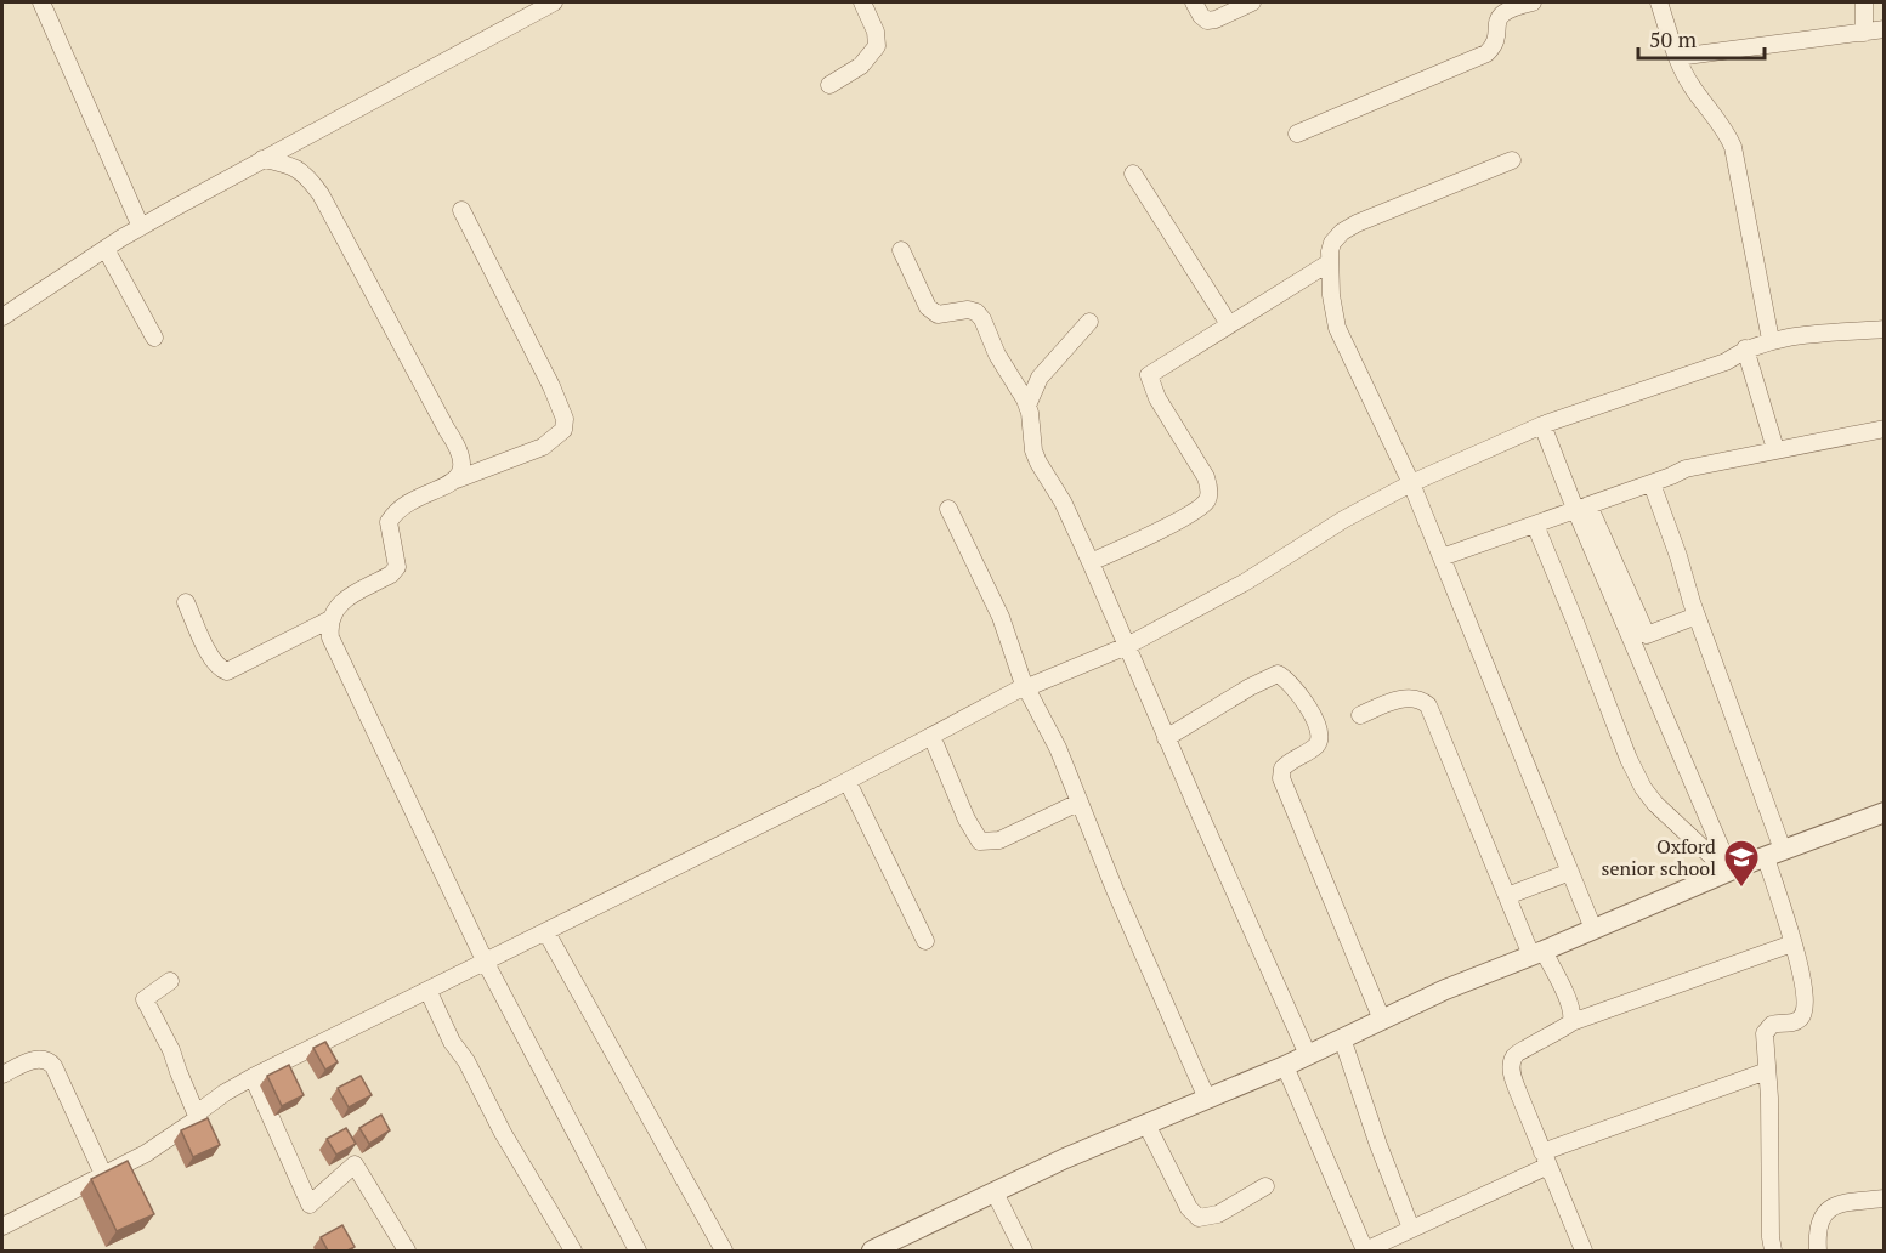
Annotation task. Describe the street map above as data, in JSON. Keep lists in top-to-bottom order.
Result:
{
  "places": {
    "school or university": ["Oxford senior school"]
  },
  "scale_bar": "50 m"
}
